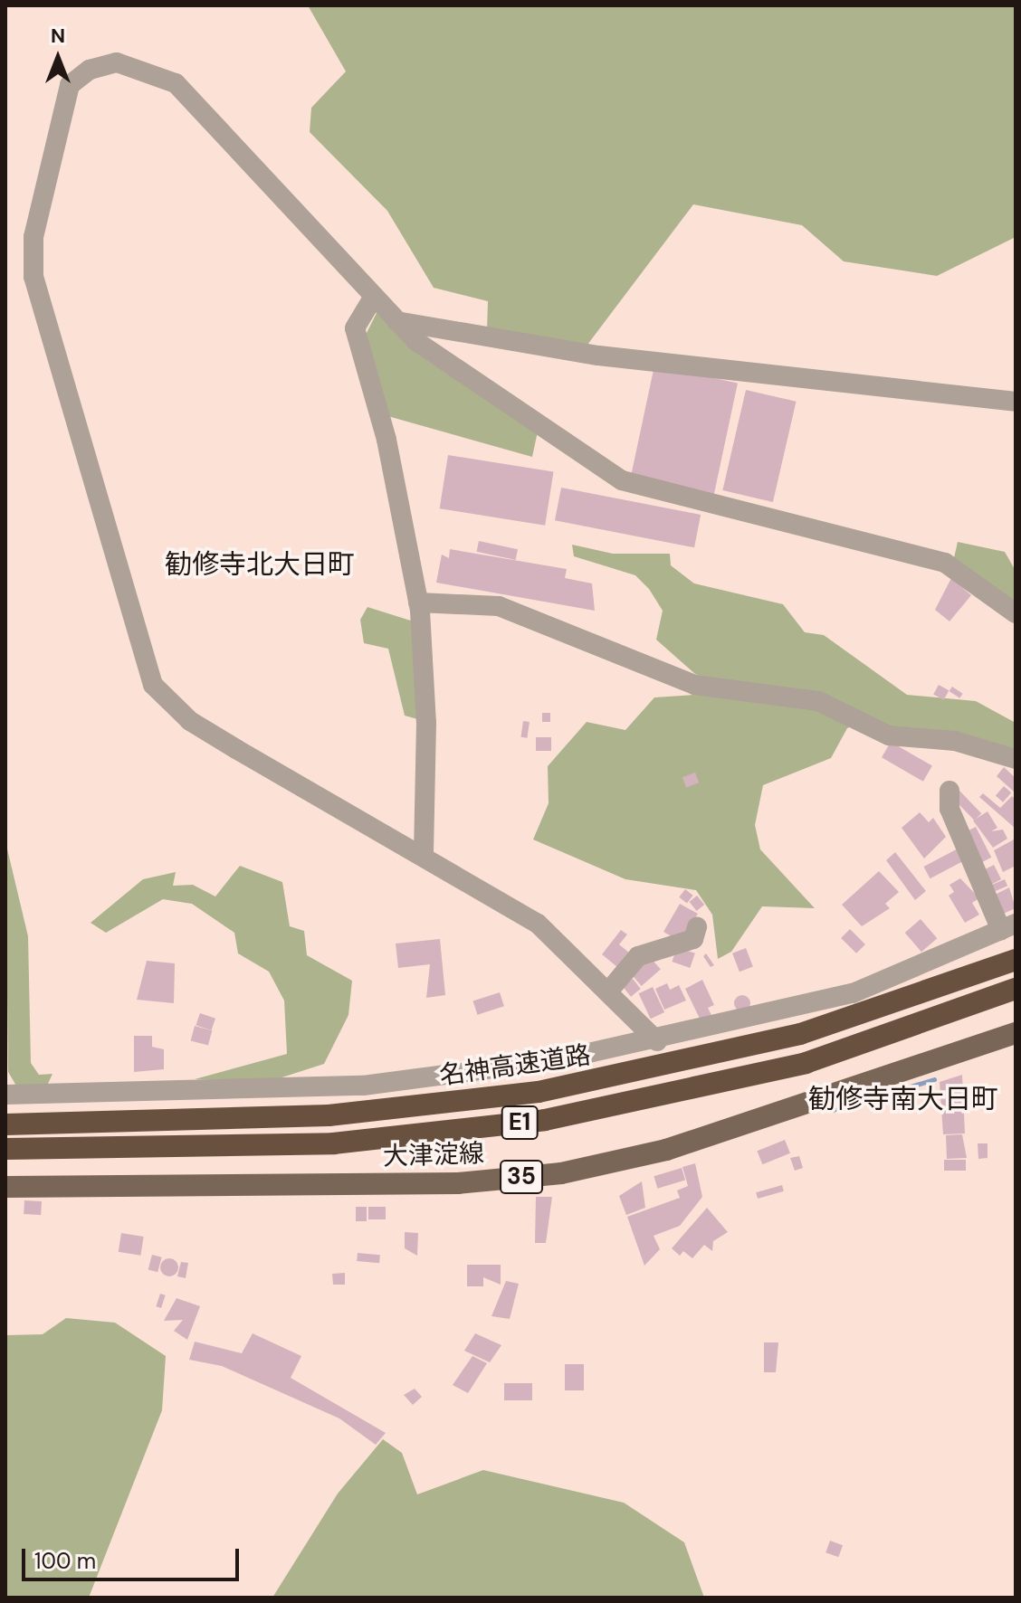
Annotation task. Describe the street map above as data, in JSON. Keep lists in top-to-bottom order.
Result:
{
  "streets": {
    "highway": ["名神高速道路", "E1"],
    "main road": ["大津淀線", "35"]
  },
  "districts": ["勧修寺北大日町", "勧修寺南大日町"],
  "scale_bar": "100 m",
  "north": "top"
}
